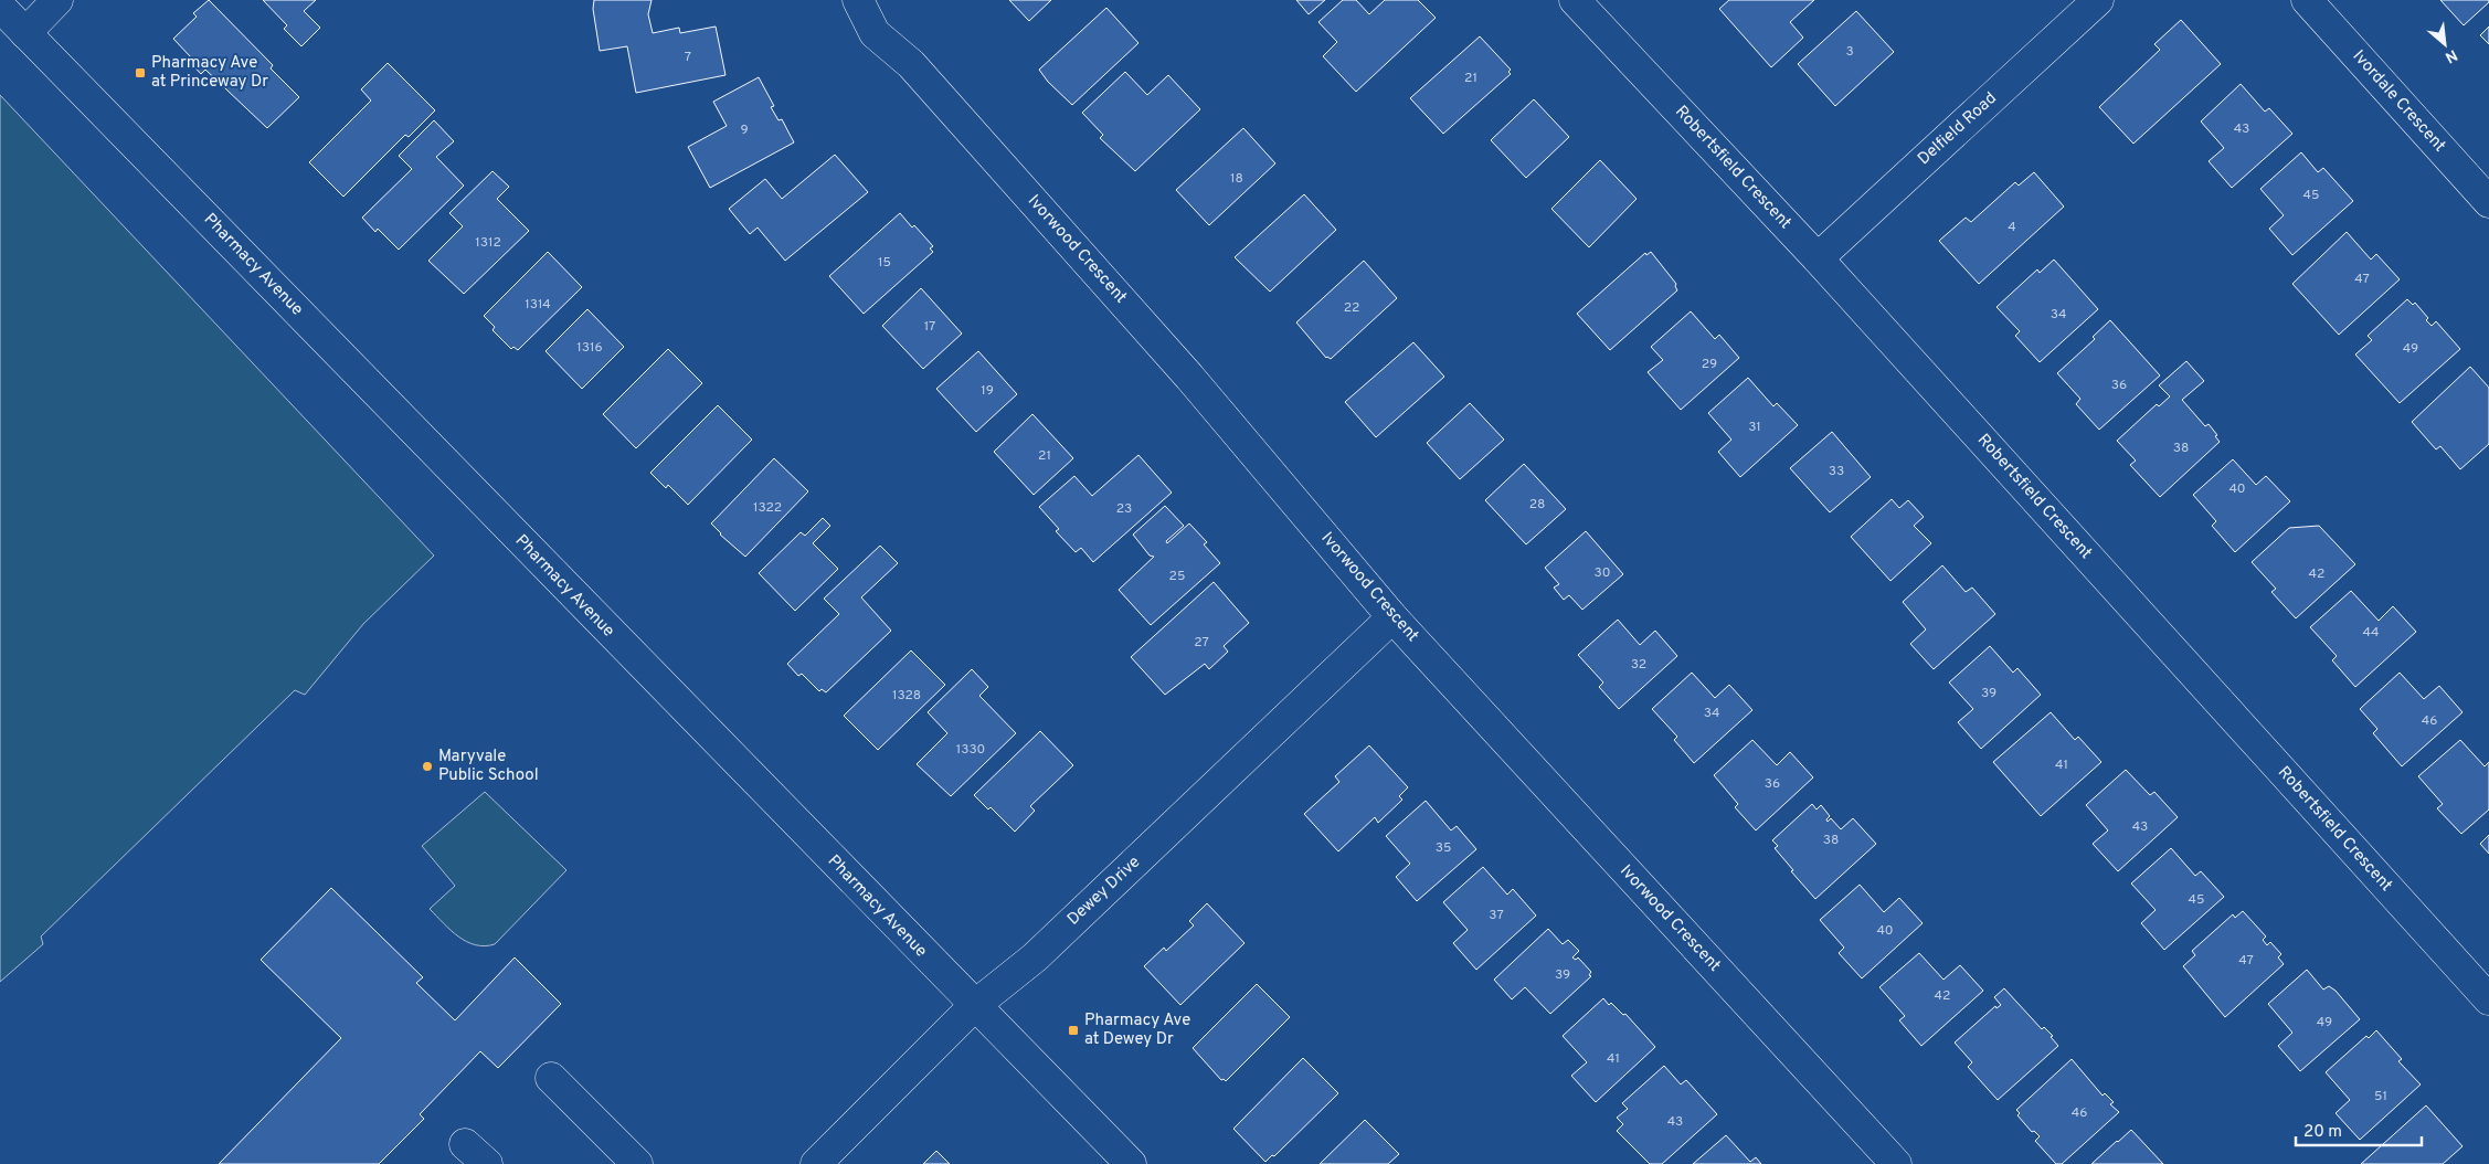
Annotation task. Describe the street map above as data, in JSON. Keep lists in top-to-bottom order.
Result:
{
  "streets": {
    "street": [
      "Ivordale Crescent",
      "Delfield Road",
      "Robertsfield Crescent",
      "Ivorwood Crescent",
      "Pharmacy Avenue",
      "Dewey Drive"
    ]
  },
  "crossings": [
    ["Delfield Road", "Robertsfield Crescent"],
    ["Ivorwood Crescent", "Dewey Drive"],
    ["Pharmacy Avenue", "Dewey Drive"]
  ],
  "places": {
    "transit": ["Pharmacy Ave at Princeway Dr", "Pharmacy Ave at Dewey Dr"],
    "other": ["Maryvale Public School"]
  },
  "house_numbers": [
    "3",
    "7",
    "21",
    "43",
    "9",
    "18",
    "45",
    "4",
    "1312",
    "15",
    "47",
    "1314",
    "22",
    "34",
    "17",
    "1316",
    "49",
    "29",
    "36",
    "19",
    "31",
    "38",
    "21",
    "33",
    "40",
    "28",
    "1322",
    "23",
    "30",
    "42",
    "25",
    "44",
    "27",
    "32",
    "39",
    "1328",
    "34",
    "46",
    "1330",
    "41",
    "36",
    "43",
    "38",
    "35",
    "45",
    "37",
    "40",
    "47",
    "39",
    "42",
    "49",
    "41",
    "51",
    "46",
    "43"
  ],
  "scale_bar": "20 m",
  "north": "bottom right"
}
